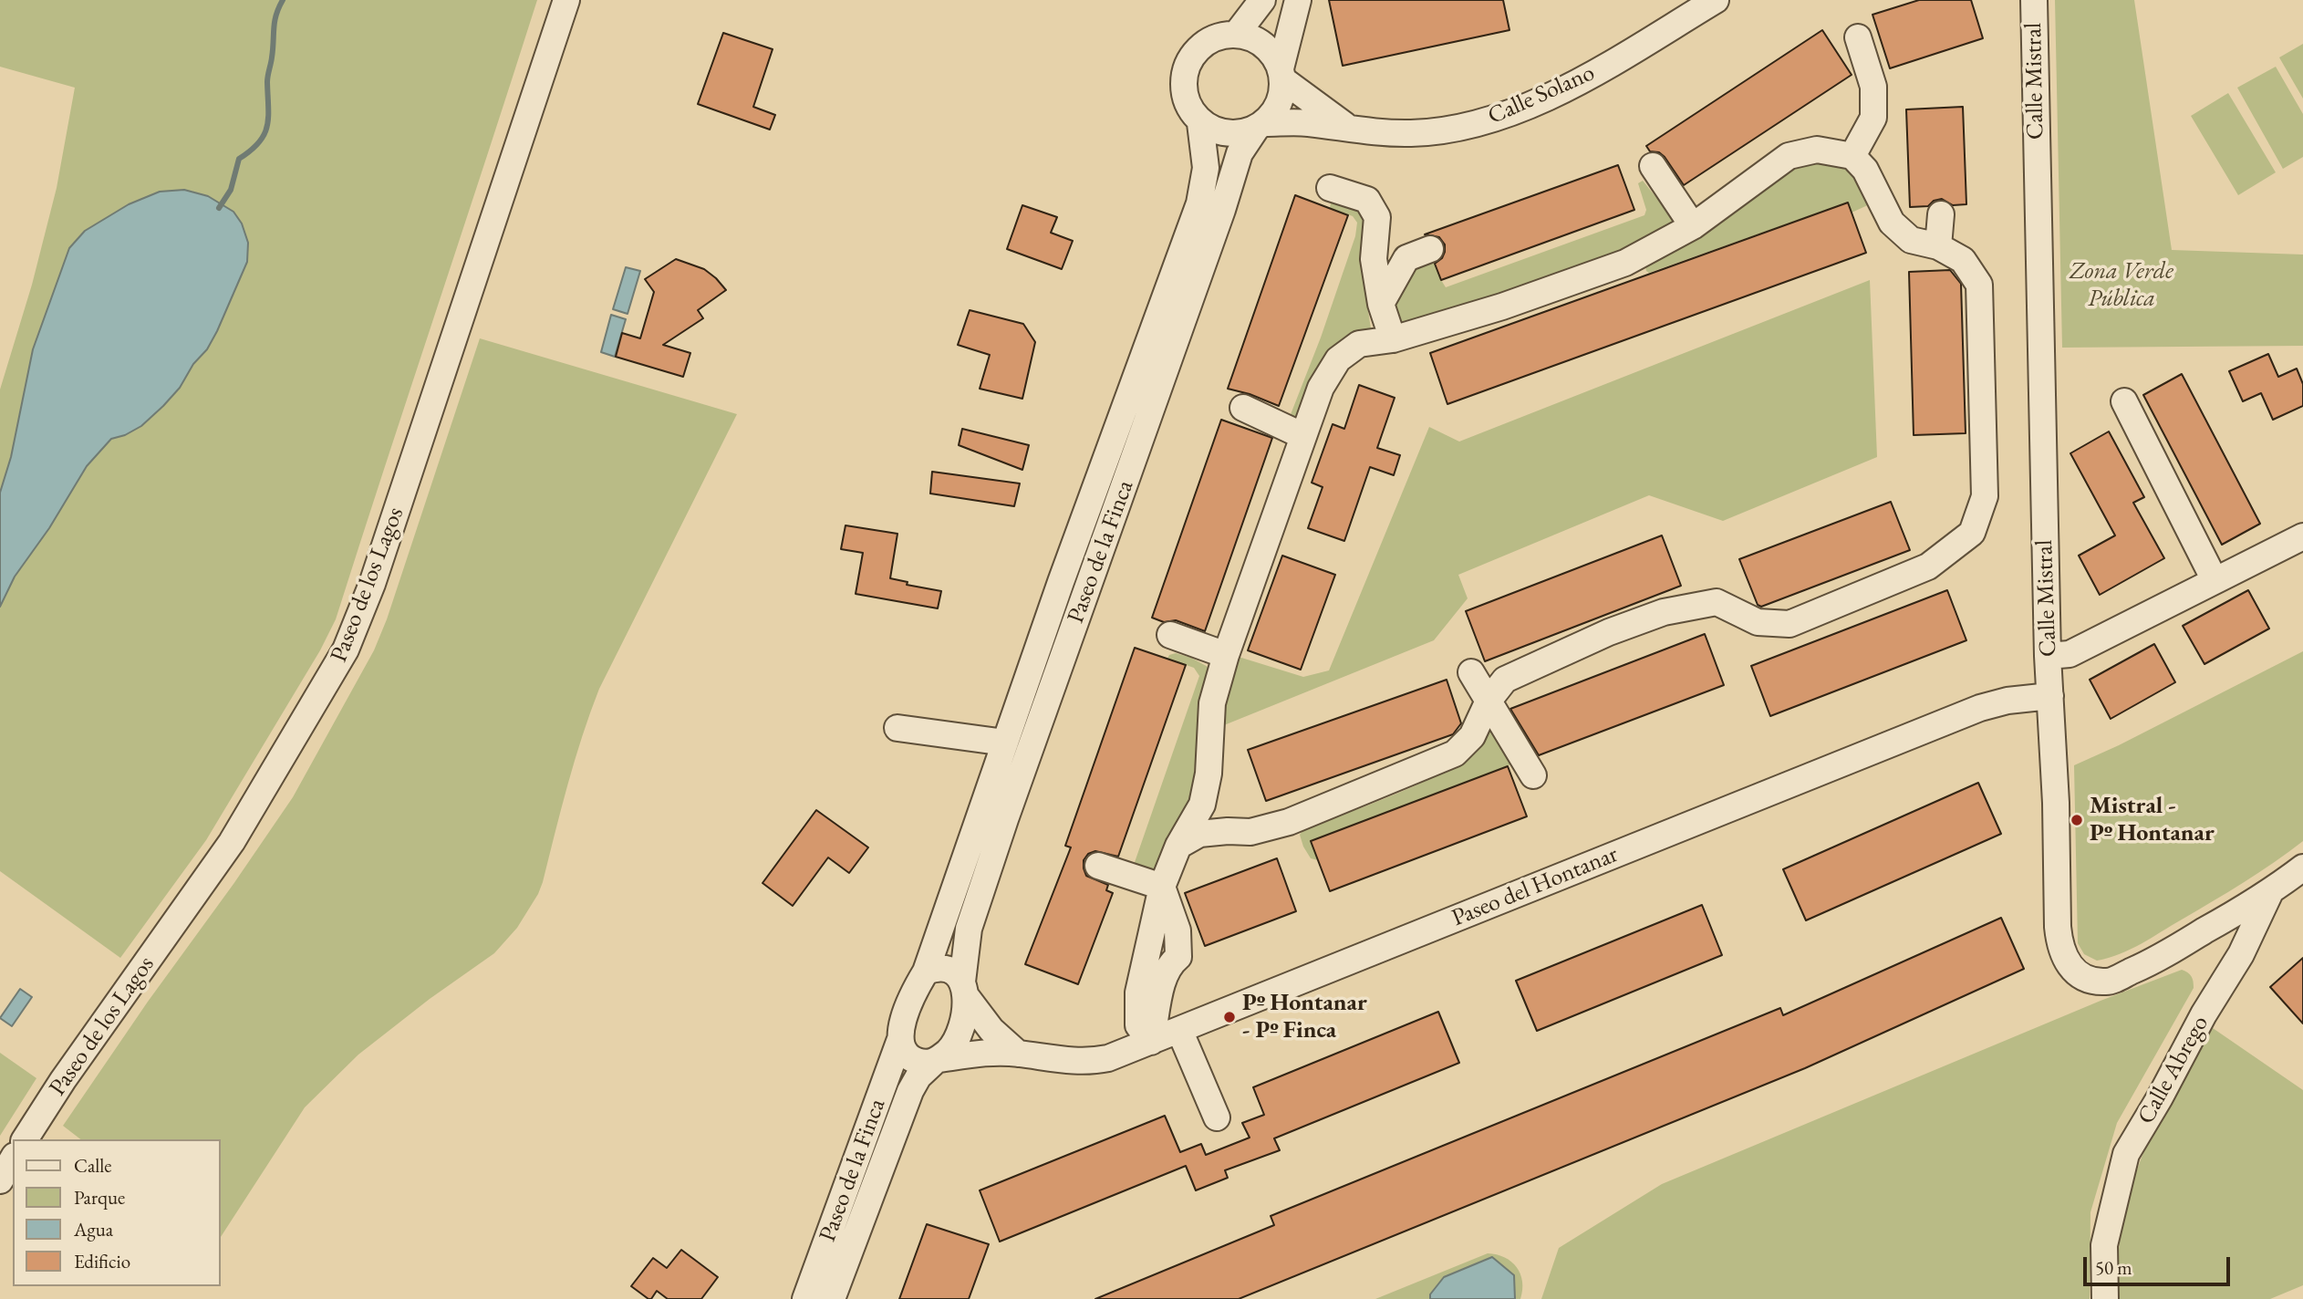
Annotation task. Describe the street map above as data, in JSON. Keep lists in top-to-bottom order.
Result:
{
  "streets": {
    "street": [
      "Calle Mistral",
      "Calle Solano",
      "Paseo de la Finca",
      "Paseo de los Lagos",
      "Paseo del Hontanar",
      "Calle Abrego"
    ]
  },
  "crossings": [
    ["Calle Mistral", "Paseo del Hontanar"],
    ["Calle Mistral", "Calle Abrego"],
    ["Calle Solano", "Paseo de la Finca"],
    ["Paseo de la Finca", "Paseo del Hontanar"]
  ],
  "parks": ["Zona Verde Pública"],
  "places": ["Mistral - Pº Hontanar", "Pº Hontanar - Pº Finca"],
  "legend": [
    "Calle",
    "Parque",
    "Agua",
    "Edificio"
  ],
  "scale_bar": "50 m"
}
